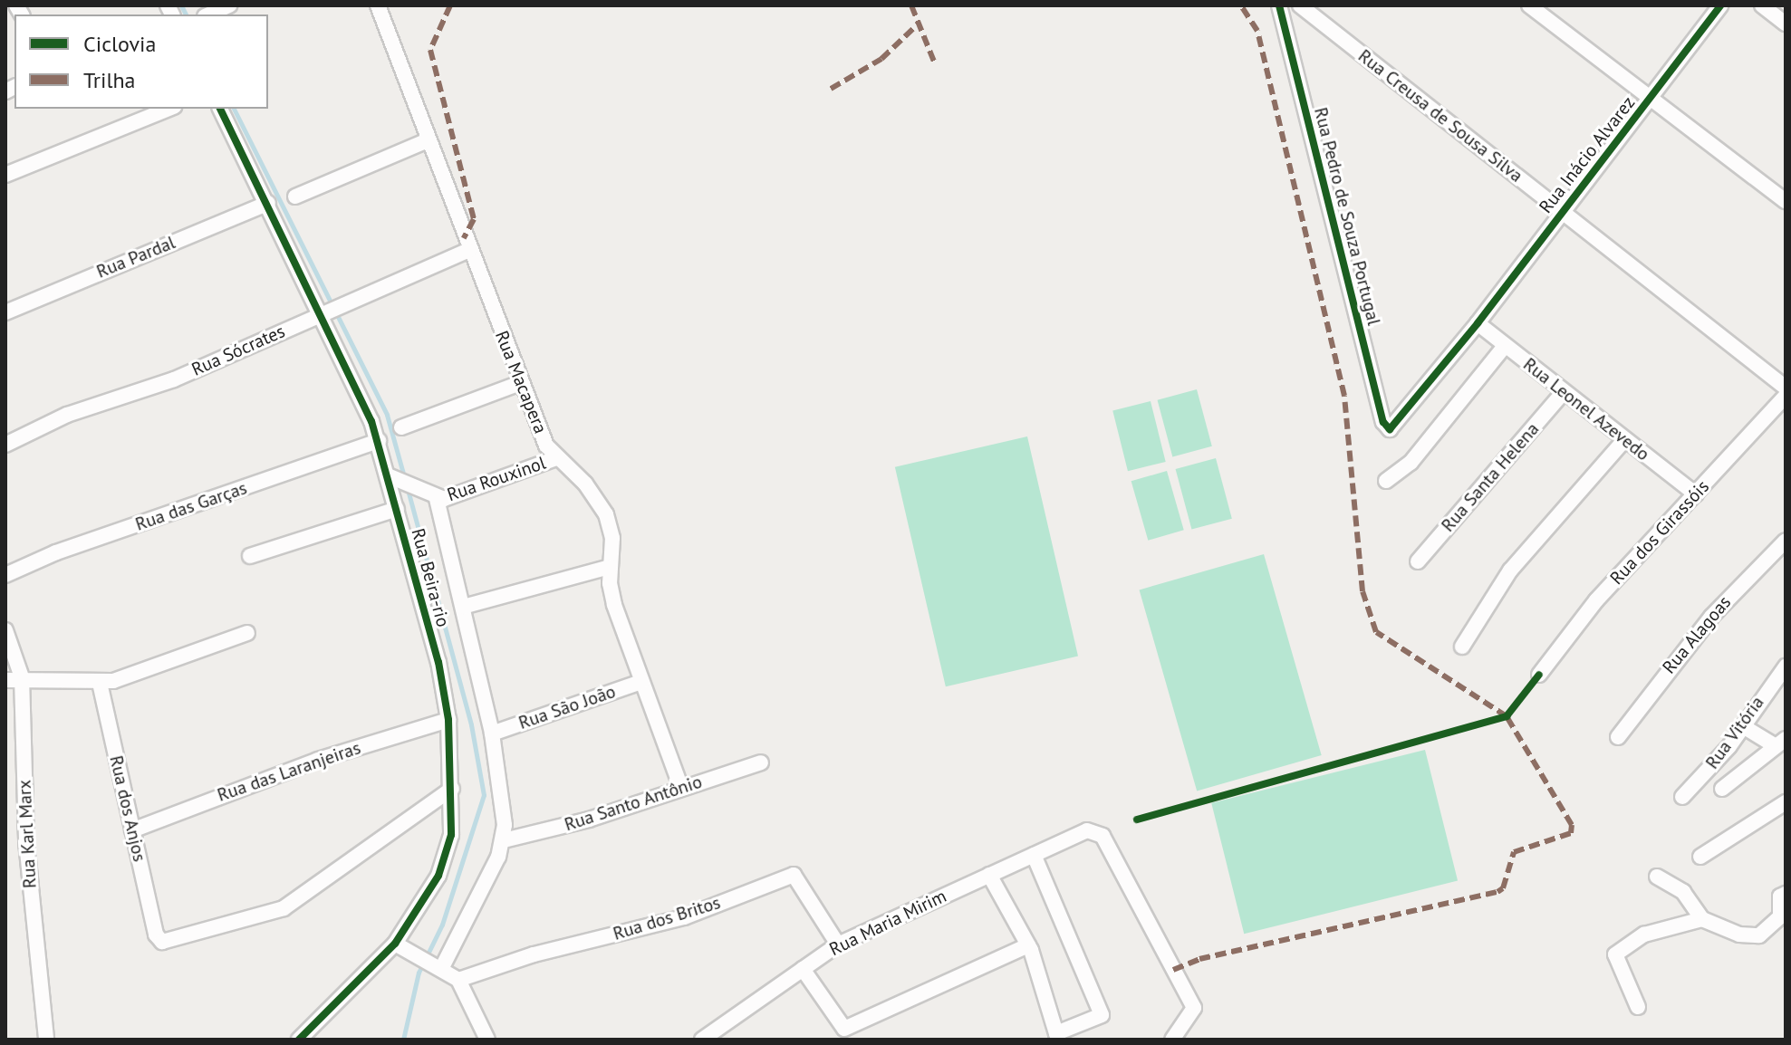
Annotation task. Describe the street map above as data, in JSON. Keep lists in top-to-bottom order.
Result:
{
  "streets": {
    "street": [
      "Rua Creusa de Sousa Silva",
      "Rua Inácio Alvarez",
      "Rua Pedro de Souza Portugal",
      "Rua Pardal",
      "Rua Sócrates",
      "Rua Macapera",
      "Rua Leonel Azevedo",
      "Rua Santa Helena",
      "Rua Rouxinol",
      "Rua das Garças",
      "Rua dos Girassóis",
      "Rua Beira-rio",
      "Rua Alagoas",
      "Rua São João",
      "Rua Vitória",
      "Rua das Laranjeiras",
      "Rua Santo Antônio",
      "Rua dos Anjos",
      "Rua Karl Marx",
      "Rua dos Britos",
      "Rua Maria Mirim"
    ]
  },
  "crossings": [
    ["Rua Creusa de Sousa Silva", "Rua Inácio Alvarez"],
    ["Rua Inácio Alvarez", "Rua Pedro de Souza Portugal"],
    ["Rua Inácio Alvarez", "Rua Leonel Azevedo"],
    ["Rua Pardal", "Rua Beira-rio"],
    ["Rua Sócrates", "Rua Macapera"],
    ["Rua Sócrates", "Rua Beira-rio"],
    ["Rua Macapera", "Rua Rouxinol"],
    ["Rua Macapera", "Rua São João"],
    ["Rua Macapera", "Rua Santo Antônio"],
    ["Rua Leonel Azevedo", "Rua Santa Helena"],
    ["Rua Leonel Azevedo", "Rua dos Girassóis"],
    ["Rua Rouxinol", "Rua Beira-rio"],
    ["Rua das Garças", "Rua Beira-rio"],
    ["Rua Beira-rio", "Rua das Laranjeiras"],
    ["Rua Beira-rio", "Rua dos Anjos"],
    ["Rua das Laranjeiras", "Rua dos Anjos"],
    ["Rua dos Britos", "Rua Maria Mirim"]
  ],
  "legend": ["Ciclovia", "Trilha"]
}
